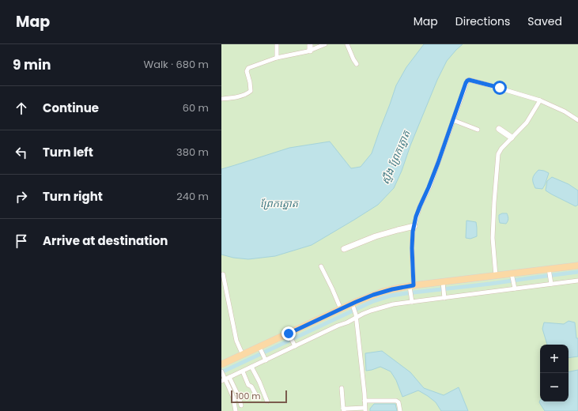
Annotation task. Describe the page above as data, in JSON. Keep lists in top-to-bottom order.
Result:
{
  "water": ["ស្ទឹង ព្រែកត្នោត", "ព្រែកត្នោត"],
  "scale_bar": "100 m",
  "page": {
    "header": "Map",
    "nav": ["Map", "Directions", "Saved"],
    "heading": ["9 min", "Walk · 680 m"],
    "list": [
      ["Continue", "60 m"],
      ["Turn left", "380 m"],
      ["Turn right", "240 m"],
      "Arrive at destination"
    ],
    "map_buttons": ["+", "−"],
    "scale": "100 m"
  }
}
